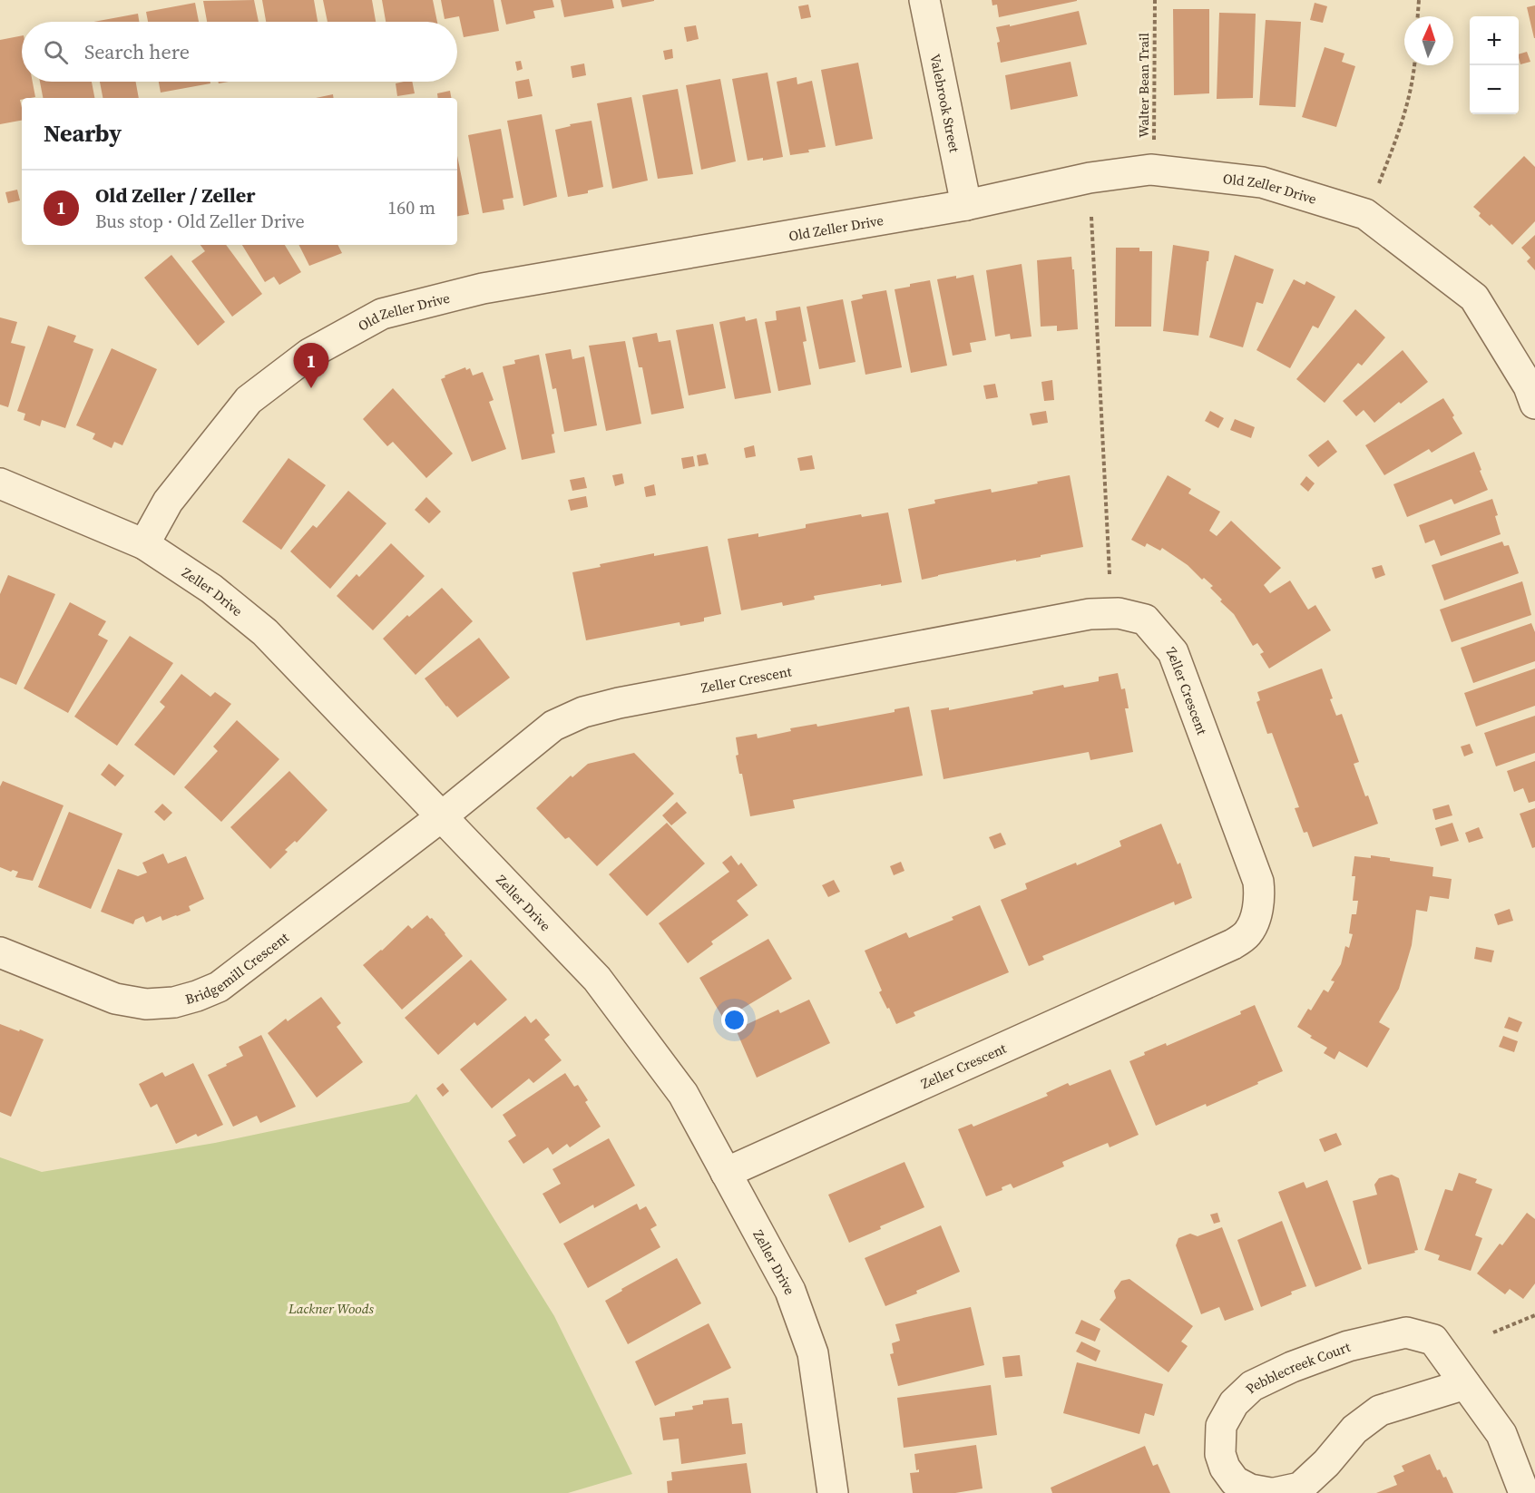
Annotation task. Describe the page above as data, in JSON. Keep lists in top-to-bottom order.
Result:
{
  "streets": {
    "street": [
      "Valebrook Street",
      "Old Zeller Drive",
      "Zeller Drive",
      "Zeller Crescent",
      "Bridgemill Crescent",
      "Pebblecreek Court"
    ],
    "path": ["Walter Bean Trail"]
  },
  "crossings": [
    ["Walter Bean Trail", "Old Zeller Drive"],
    ["Valebrook Street", "Old Zeller Drive"],
    ["Old Zeller Drive", "Zeller Drive"],
    ["Zeller Drive", "Zeller Crescent"],
    ["Zeller Drive", "Bridgemill Crescent"],
    ["Zeller Crescent", "Bridgemill Crescent"]
  ],
  "parks": ["Lackner Woods"],
  "north": "top",
  "page": {
    "map_buttons": ["+", "−"],
    "search": "Search here",
    "heading": "Nearby",
    "list": [
      {
        "mark": "1",
        "name": "Old Zeller / Zeller",
        "note": "Bus stop · Old Zeller Drive",
        "value": "160 m"
      }
    ],
    "pins": "1"
  }
}
